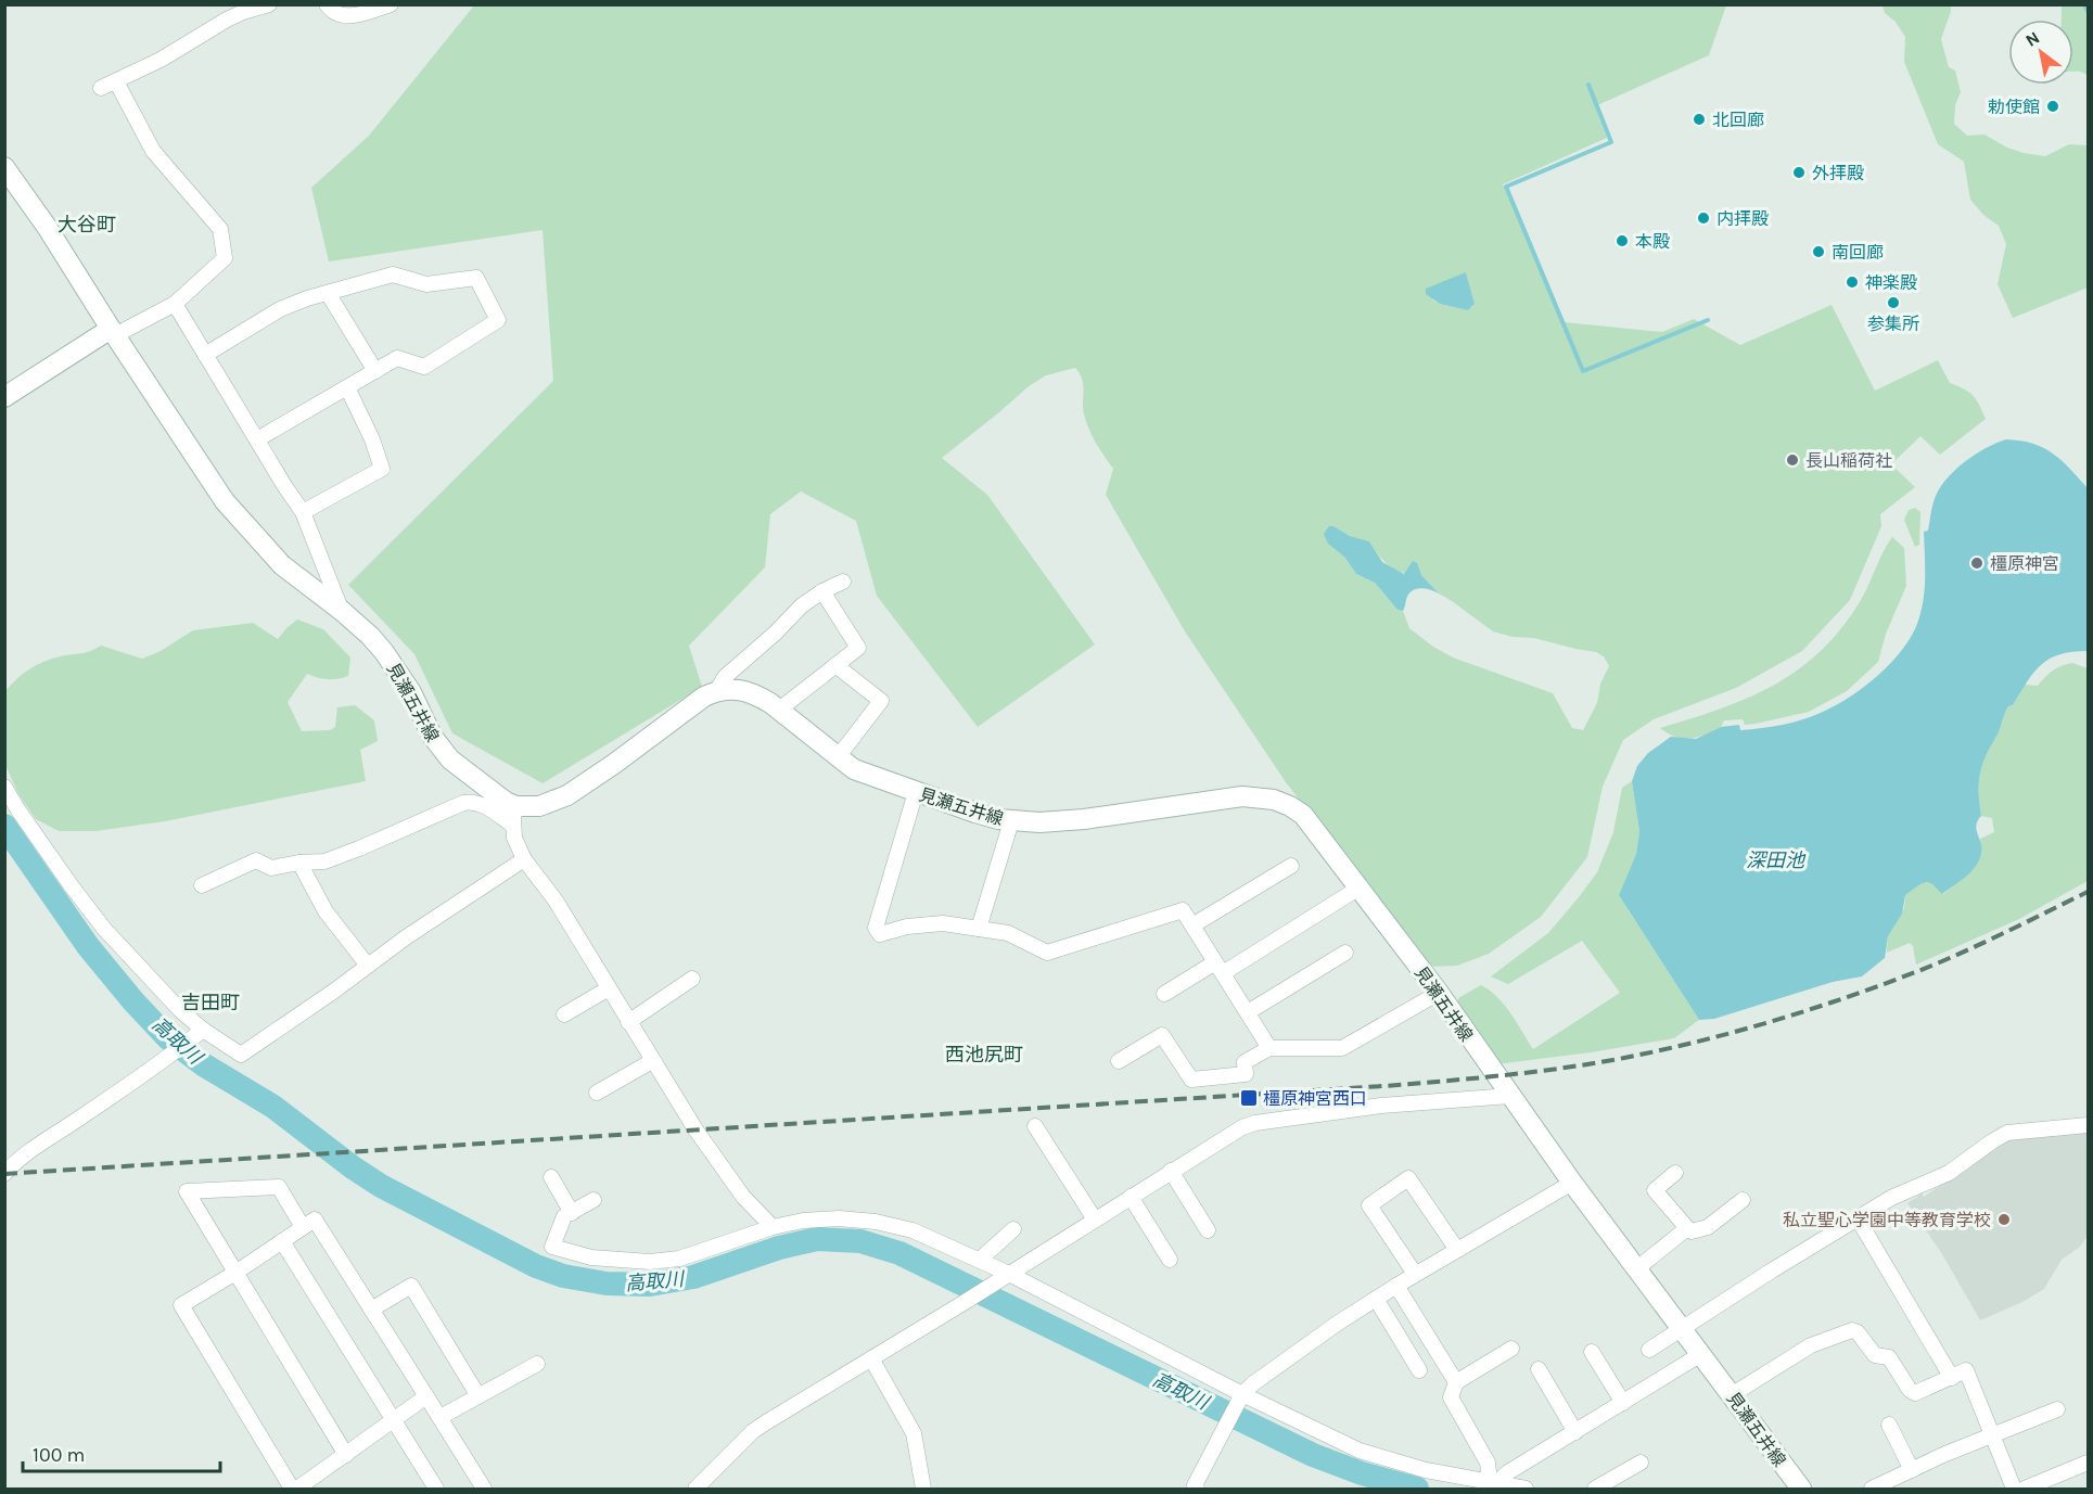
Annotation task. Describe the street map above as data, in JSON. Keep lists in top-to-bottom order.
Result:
{
  "streets": {
    "main road": ["見瀬五井線"]
  },
  "districts": ["大谷町", "吉田町", "西池尻町"],
  "water": ["深田池", "高取川"],
  "places": {
    "other": [
      "勅使館",
      "北回廊",
      "外拝殿",
      "内拝殿",
      "本殿",
      "南回廊",
      "神楽殿",
      "参集所",
      "長山稲荷社",
      "橿原神宮",
      "私立聖心学園中等教育学校"
    ],
    "transit": ["橿原神宮西口"]
  },
  "scale_bar": "100 m",
  "north": "top left"
}
